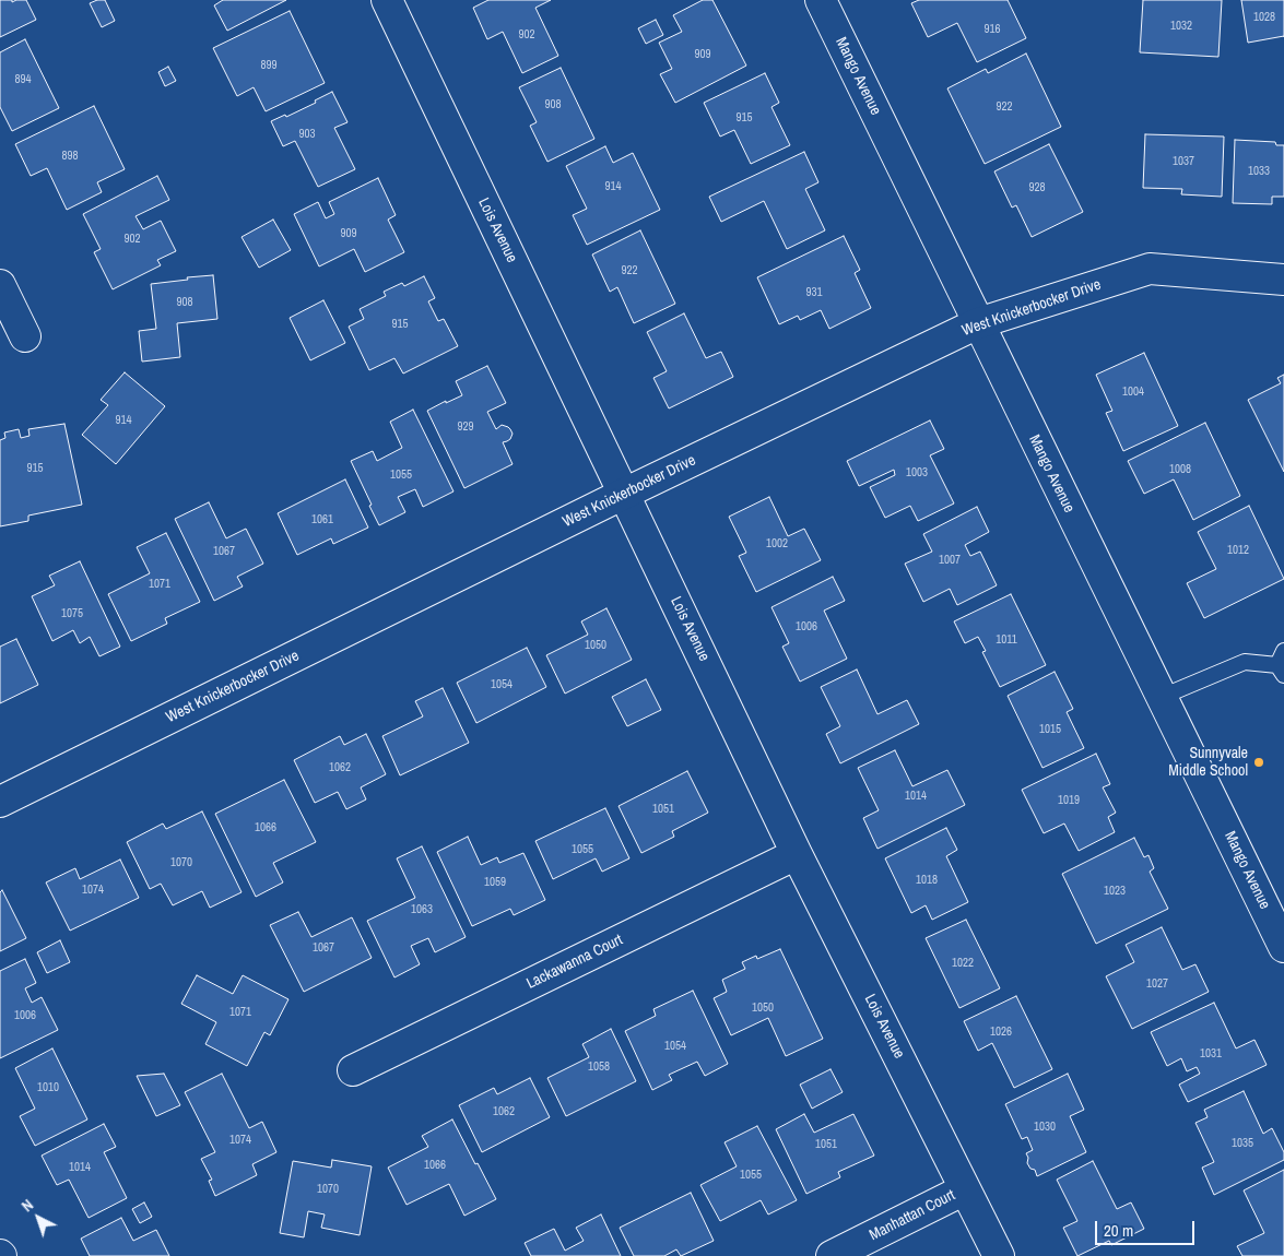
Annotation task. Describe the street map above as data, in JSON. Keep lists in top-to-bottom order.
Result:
{
  "streets": {
    "street": [
      "Mango Avenue",
      "Lois Avenue",
      "West Knickerbocker Drive",
      "Lackawanna Court",
      "Manhattan Court"
    ]
  },
  "crossings": [
    ["Mango Avenue", "West Knickerbocker Drive"],
    ["Lois Avenue", "West Knickerbocker Drive"],
    ["Lois Avenue", "Lackawanna Court"],
    ["Lois Avenue", "Manhattan Court"]
  ],
  "places": ["Sunnyvale Middle School"],
  "house_numbers": [
    "1028",
    "1032",
    "916",
    "902",
    "909",
    "899",
    "894",
    "908",
    "922",
    "915",
    "903",
    "898",
    "1037",
    "1033",
    "914",
    "928",
    "909",
    "902",
    "922",
    "931",
    "908",
    "915",
    "1004",
    "914",
    "929",
    "915",
    "1008",
    "1003",
    "1055",
    "1061",
    "1002",
    "1012",
    "1067",
    "1007",
    "1071",
    "1075",
    "1006",
    "1011",
    "1050",
    "1054",
    "1015",
    "1062",
    "1014",
    "1019",
    "1051",
    "1066",
    "1055",
    "1070",
    "1018",
    "1059",
    "1074",
    "1023",
    "1063",
    "1067",
    "1022",
    "1027",
    "1050",
    "1071",
    "1006",
    "1026",
    "1054",
    "1031",
    "1058",
    "1010",
    "1062",
    "1030",
    "1074",
    "1035",
    "1051",
    "1066",
    "1014",
    "1055",
    "1070"
  ],
  "scale_bar": "20 m",
  "north": "top left"
}
